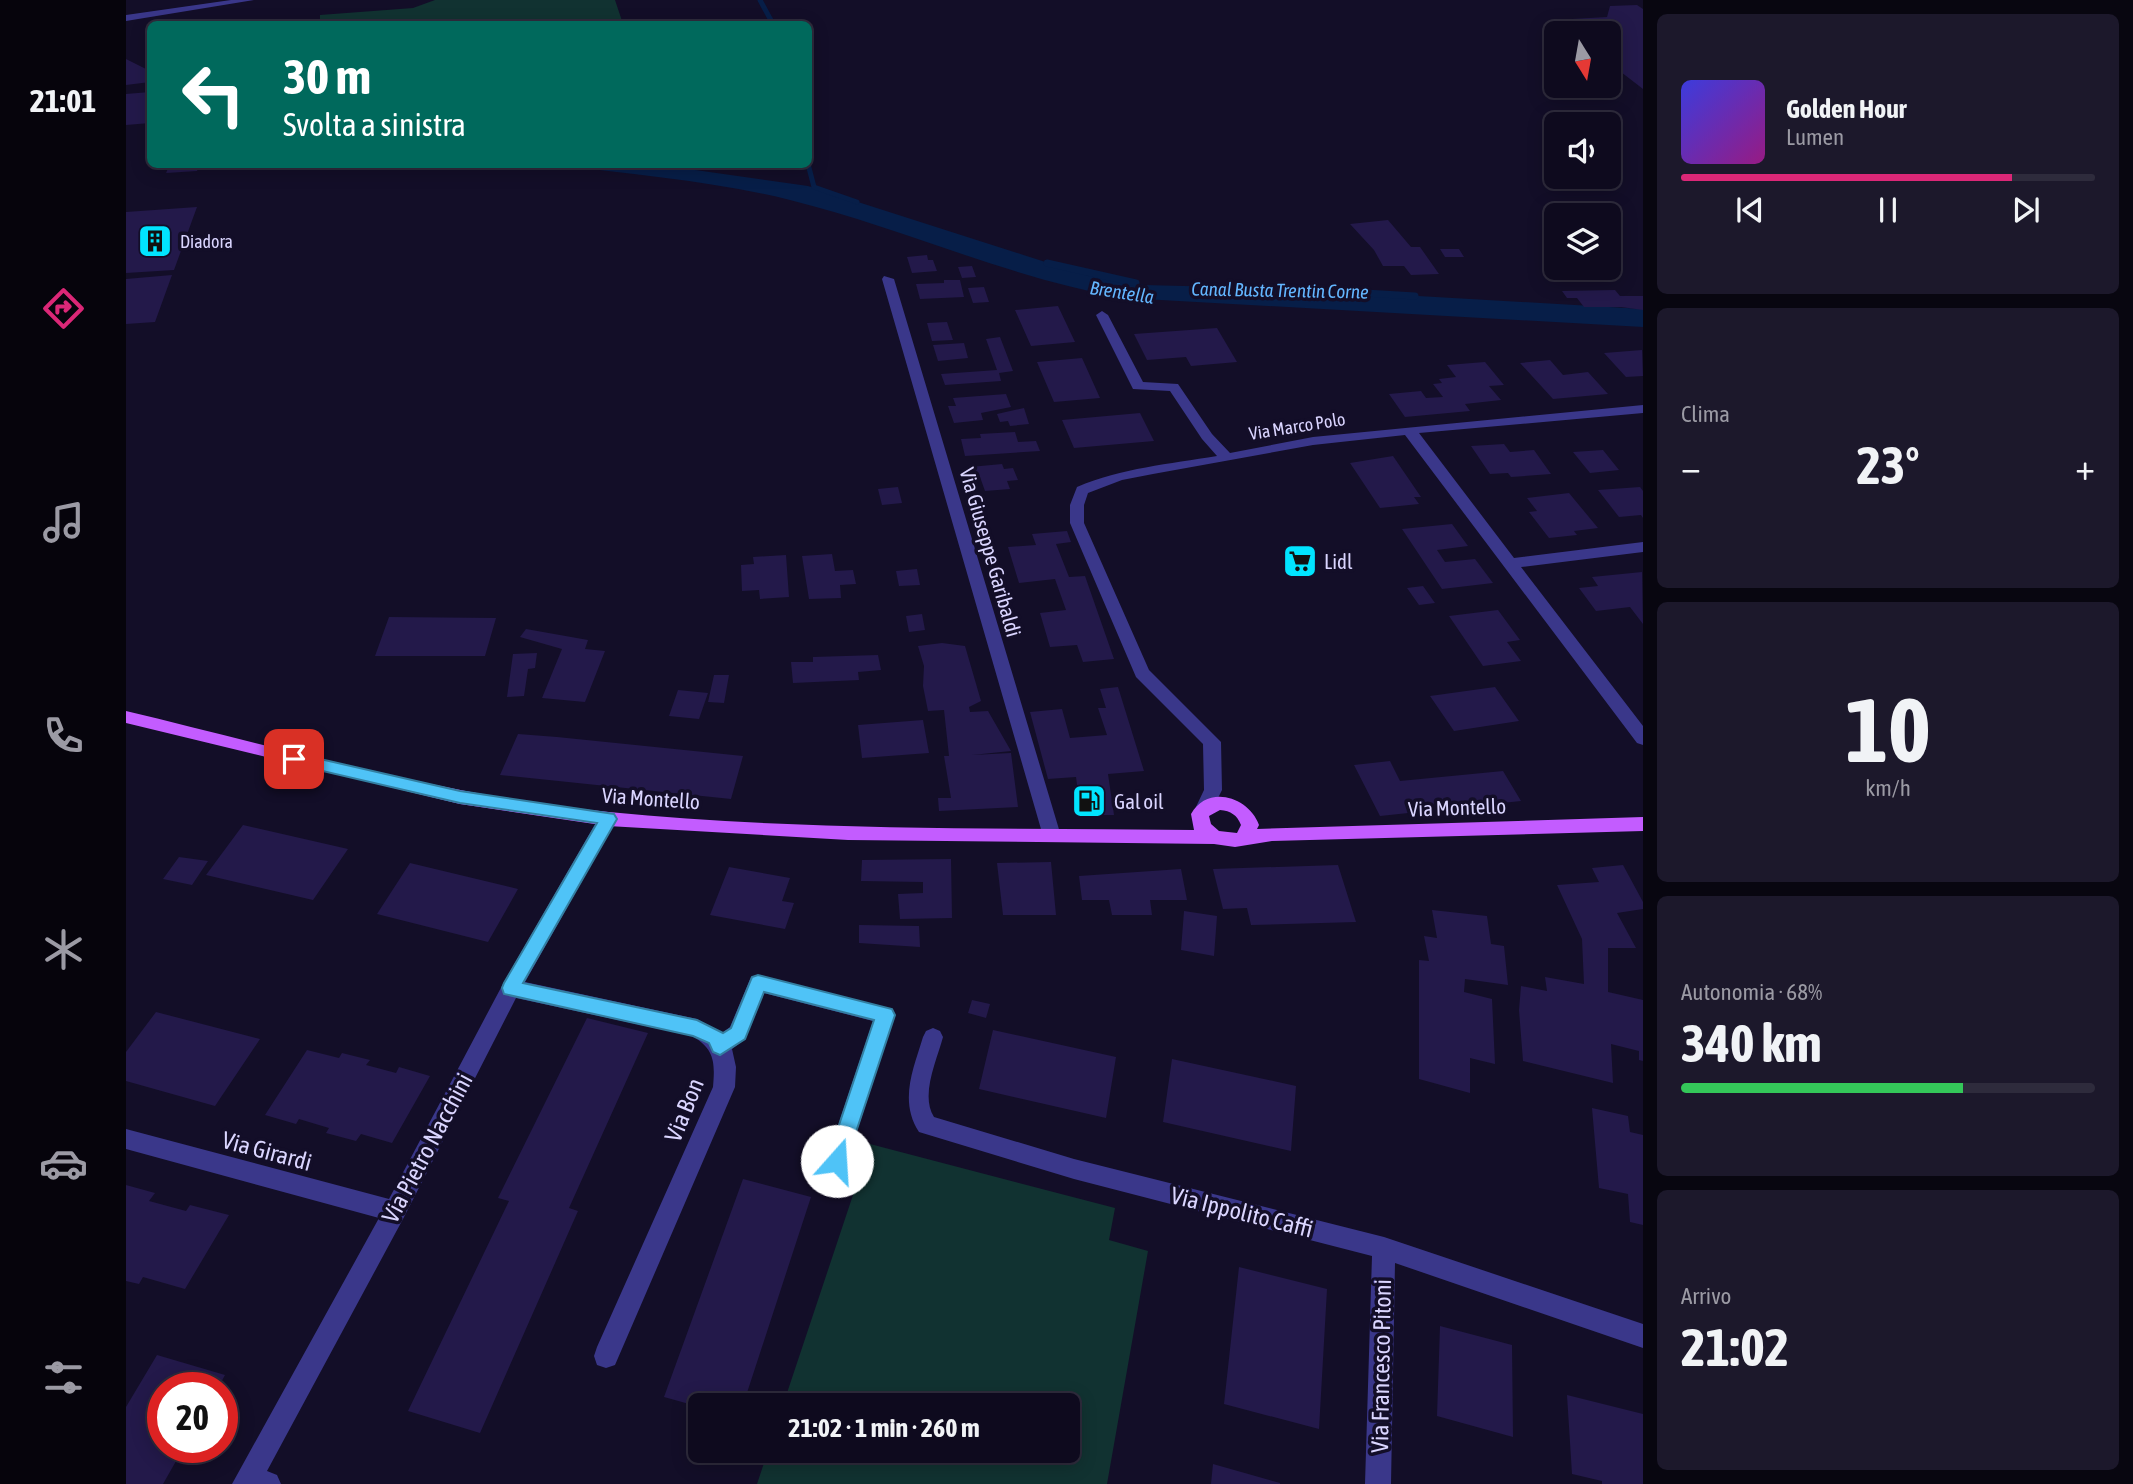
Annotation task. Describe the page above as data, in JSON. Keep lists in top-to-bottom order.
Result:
{
  "streets": {
    "main road": ["Via Montello"],
    "street": [
      "Via Marco Polo",
      "Via Giuseppe Garibaldi",
      "Via Bon",
      "Via Pietro Nacchini",
      "Via Girardi",
      "Via Ippolito Caffi",
      "Via Francesco Pitoni"
    ]
  },
  "crossings": [
    ["Via Giuseppe Garibaldi", "Via Montello"],
    ["Via Montello", "Via Pietro Nacchini"],
    ["Via Pietro Nacchini", "Via Girardi"],
    ["Via Ippolito Caffi", "Via Francesco Pitoni"]
  ],
  "water": ["Canal Busta Trentin Corne", "Brentella"],
  "places": {
    "building": ["Diadora"],
    "supermarket": ["Lidl"],
    "fuel station": ["Gal oil"]
  },
  "north": "bottom",
  "page": {
    "tabs": "21:01",
    "turn": ["30 m", "Svolta a sinistra"],
    "song": ["Golden Hour", "Lumen"],
    "tile": [
      "Clima",
      ["10", "km/h"],
      ["Autonomia · 68%", "340 km"],
      ["Arrivo", "21:02"]
    ],
    "heat": ["−", "23°", "+"],
    "limit": "20",
    "trip": "21:02 · 1 min · 260 m"
  }
}
